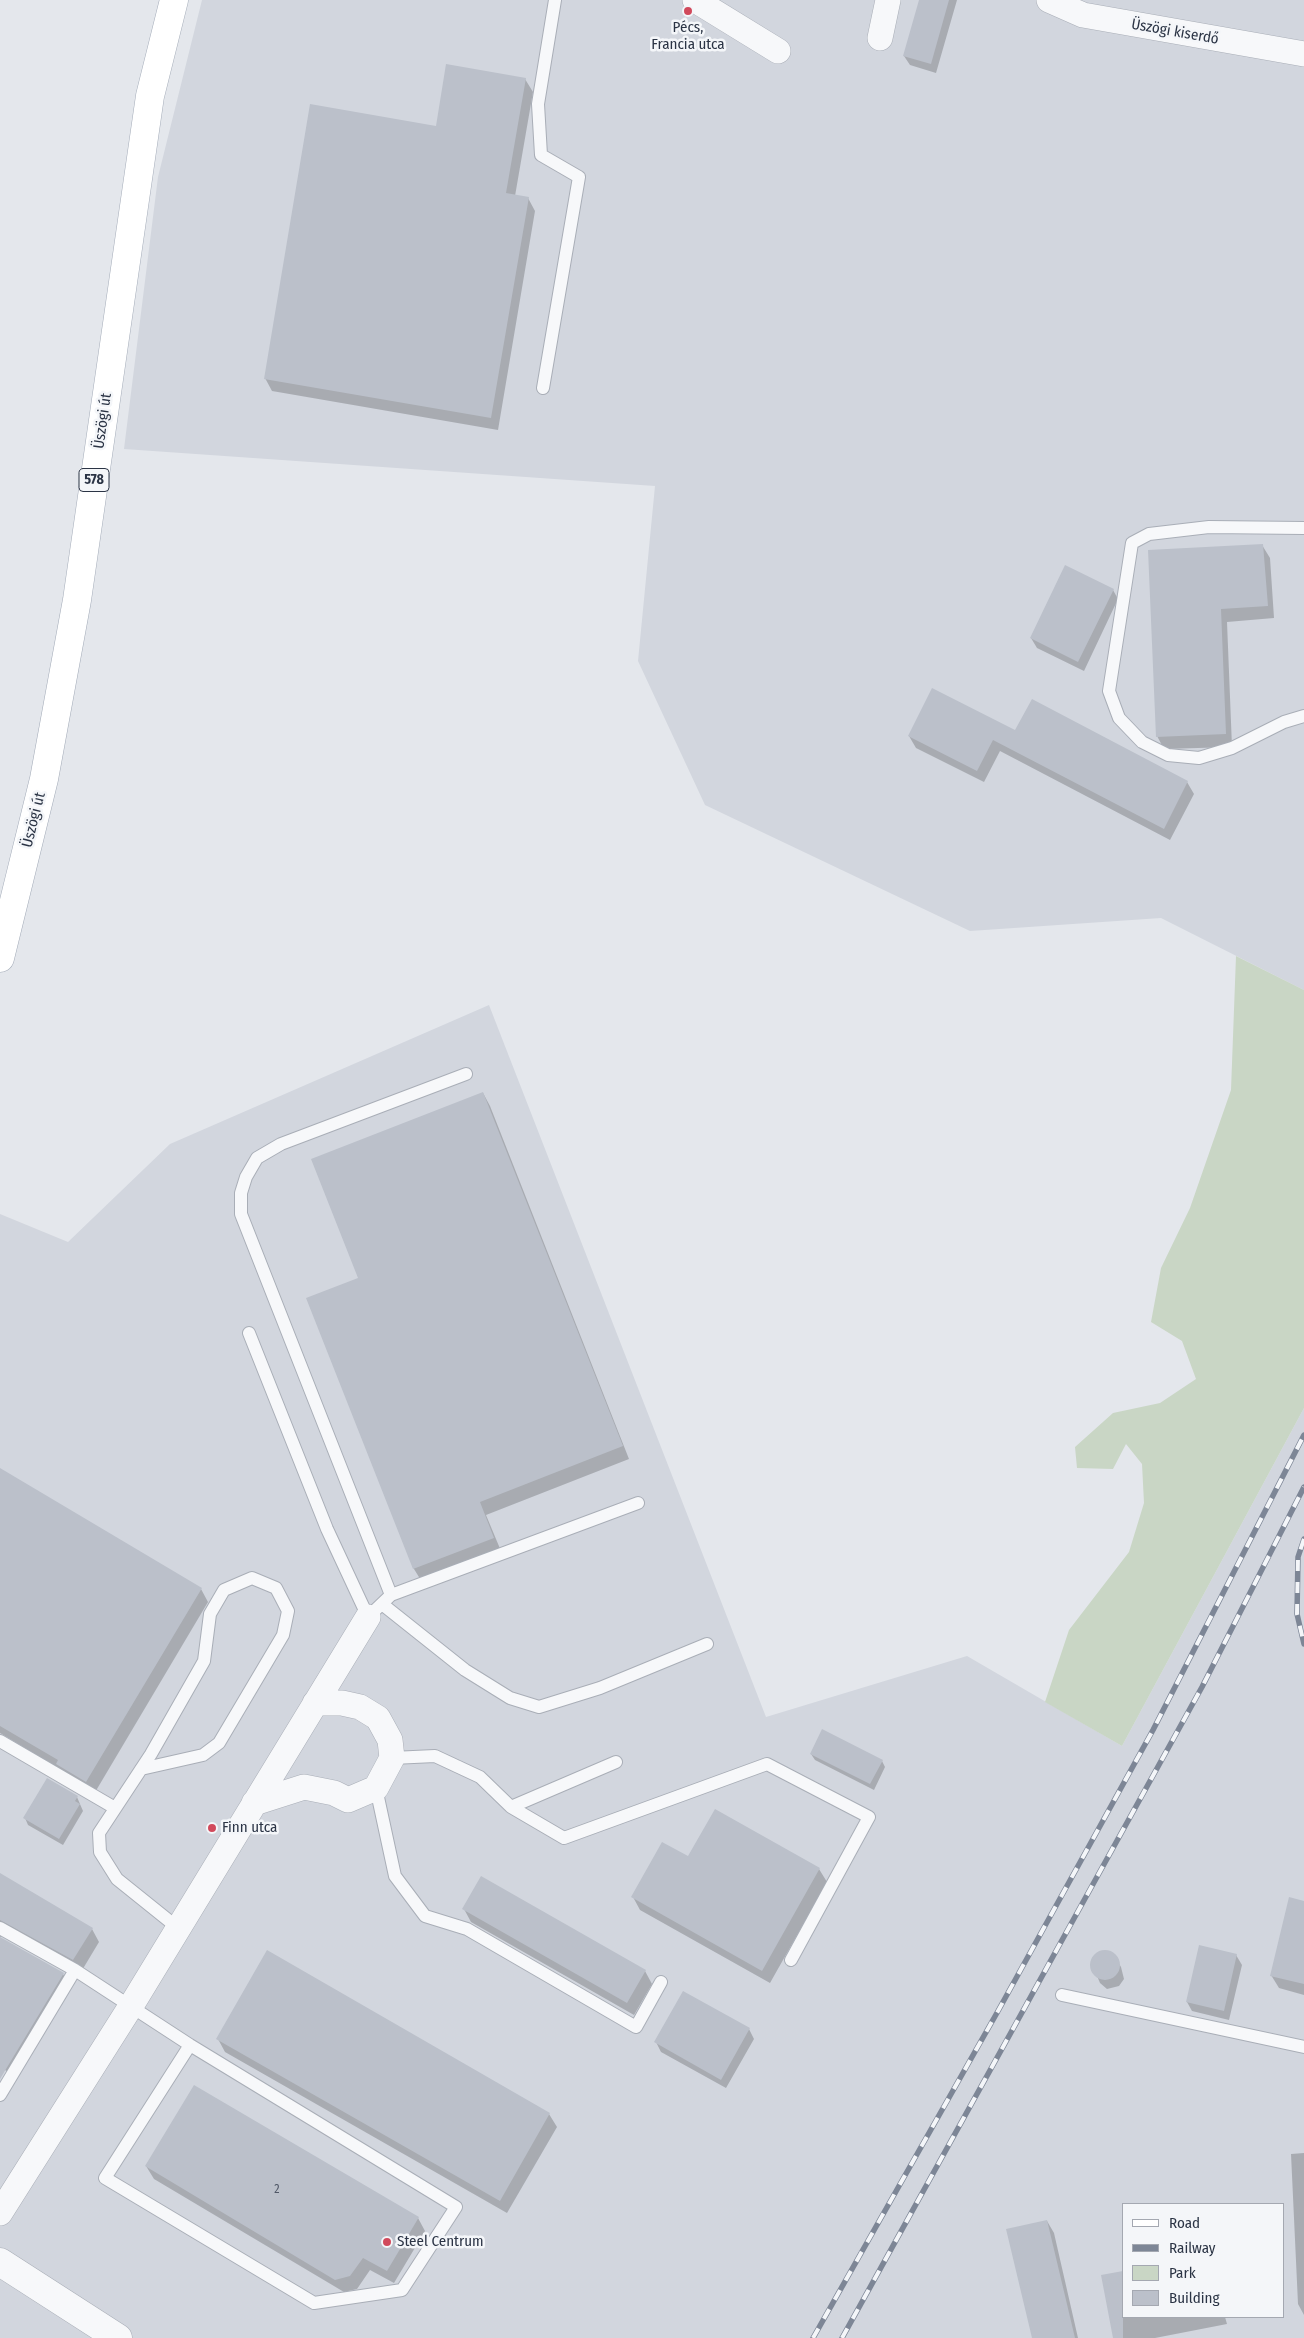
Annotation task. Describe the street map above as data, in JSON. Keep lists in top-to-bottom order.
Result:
{
  "streets": {
    "main road": ["Üszögi út", "578"],
    "street": ["Üszögi kiserdő"]
  },
  "places": ["Pécs, Francia utca", "Finn utca", "Steel Centrum"],
  "house_numbers": ["2"],
  "legend": [
    "Road",
    "Railway",
    "Park",
    "Building"
  ]
}
